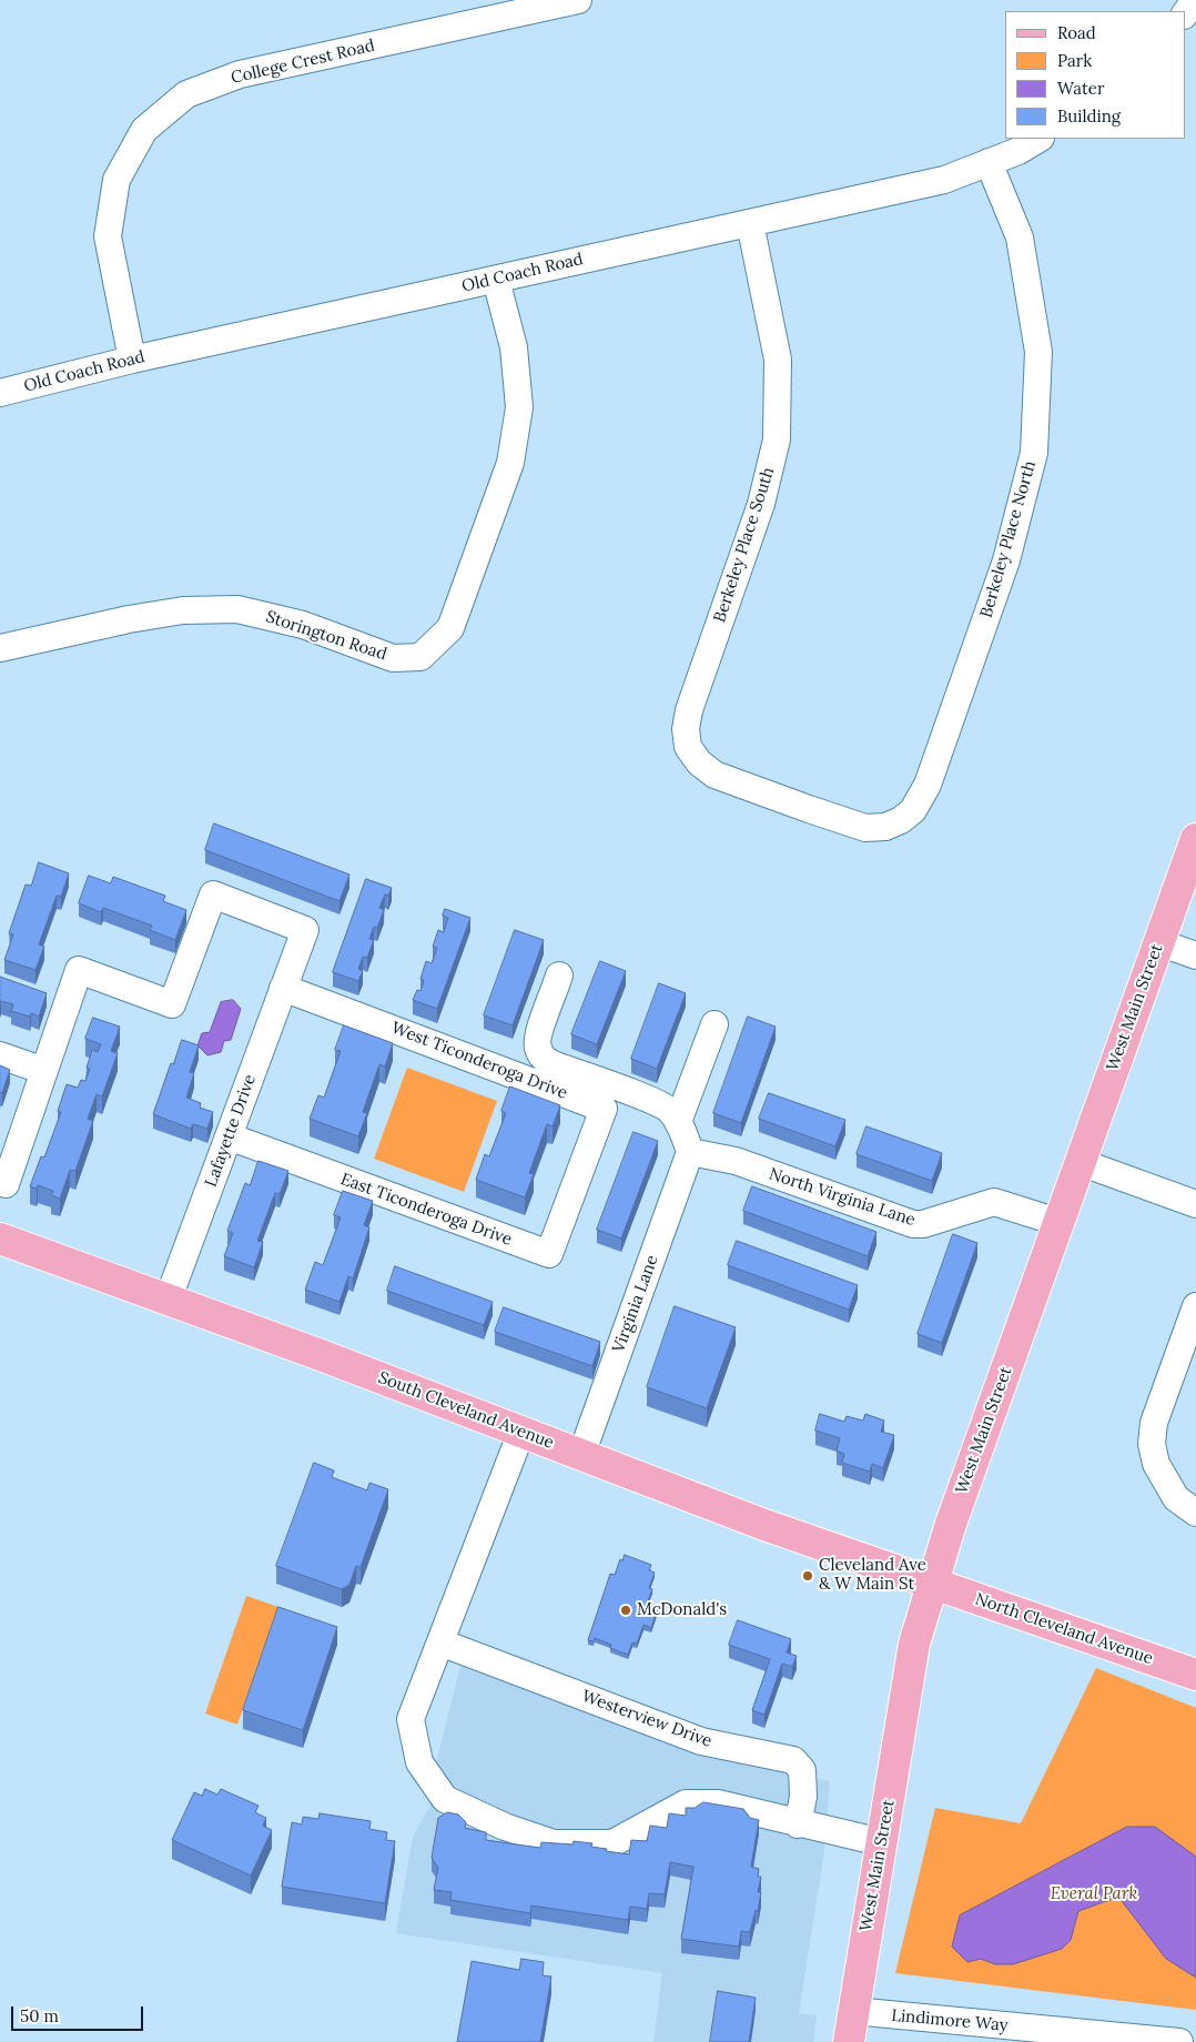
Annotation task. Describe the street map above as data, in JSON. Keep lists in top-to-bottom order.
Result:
{
  "streets": {
    "main road": ["West Main Street", "South Cleveland Avenue", "North Cleveland Avenue"],
    "street": [
      "College Crest Road",
      "Old Coach Road",
      "Berkeley Place North",
      "Berkeley Place South",
      "Storington Road",
      "West Ticonderoga Drive",
      "Lafayette Drive",
      "North Virginia Lane",
      "East Ticonderoga Drive",
      "Virginia Lane",
      "Westerview Drive",
      "Lindimore Way"
    ]
  },
  "crossings": [
    ["College Crest Road", "Old Coach Road"],
    ["Old Coach Road", "Berkeley Place North"],
    ["Old Coach Road", "Berkeley Place South"],
    ["Old Coach Road", "Storington Road"],
    ["Berkeley Place North", "Berkeley Place South"],
    ["West Main Street", "North Virginia Lane"],
    ["West Main Street", "South Cleveland Avenue"],
    ["West Main Street", "North Cleveland Avenue"],
    ["West Main Street", "Lindimore Way"],
    ["West Ticonderoga Drive", "Lafayette Drive"],
    ["West Ticonderoga Drive", "East Ticonderoga Drive"],
    ["Lafayette Drive", "East Ticonderoga Drive"],
    ["Lafayette Drive", "South Cleveland Avenue"],
    ["North Virginia Lane", "Virginia Lane"],
    ["Virginia Lane", "South Cleveland Avenue"],
    ["South Cleveland Avenue", "North Cleveland Avenue"]
  ],
  "parks": ["Everal Park"],
  "places": ["Cleveland Ave & W Main St", "McDonald's"],
  "legend": [
    "Road",
    "Park",
    "Water",
    "Building"
  ],
  "scale_bar": "50 m"
}
